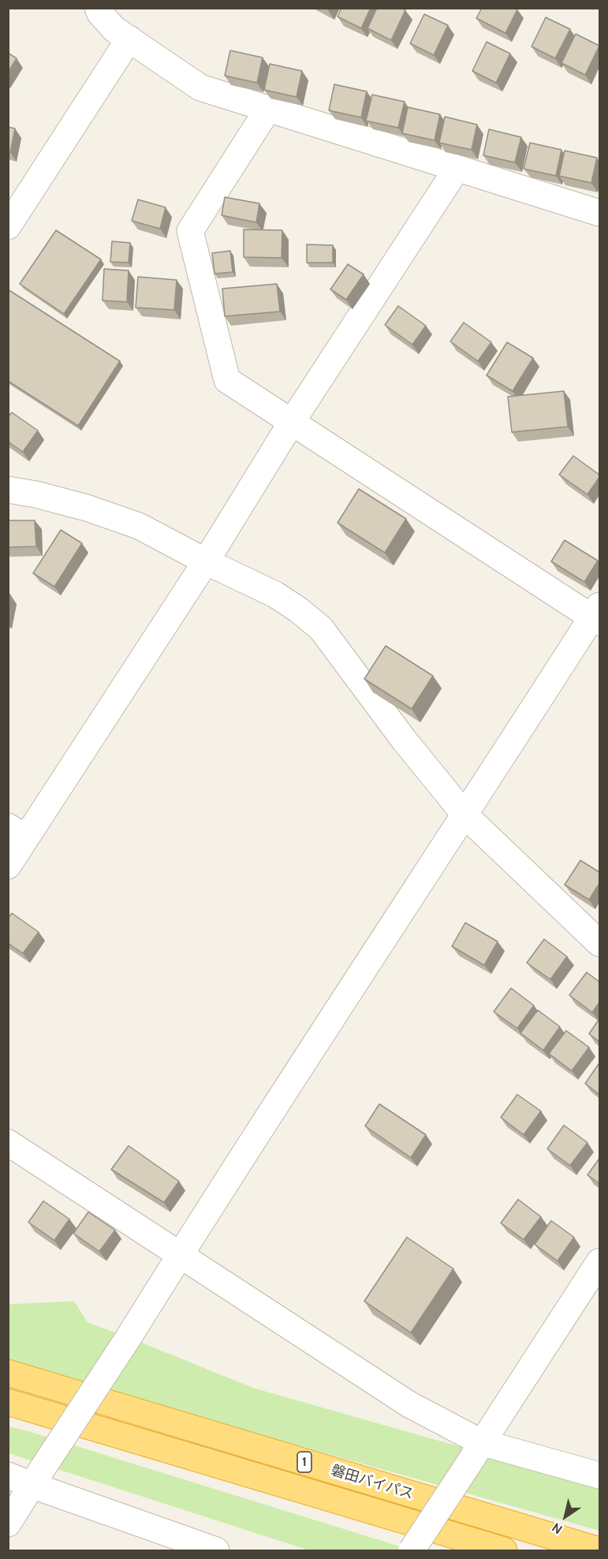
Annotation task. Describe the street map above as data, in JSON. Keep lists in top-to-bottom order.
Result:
{
  "streets": {
    "highway": ["1", "磐田バイパス"]
  },
  "north": "bottom left"
}
